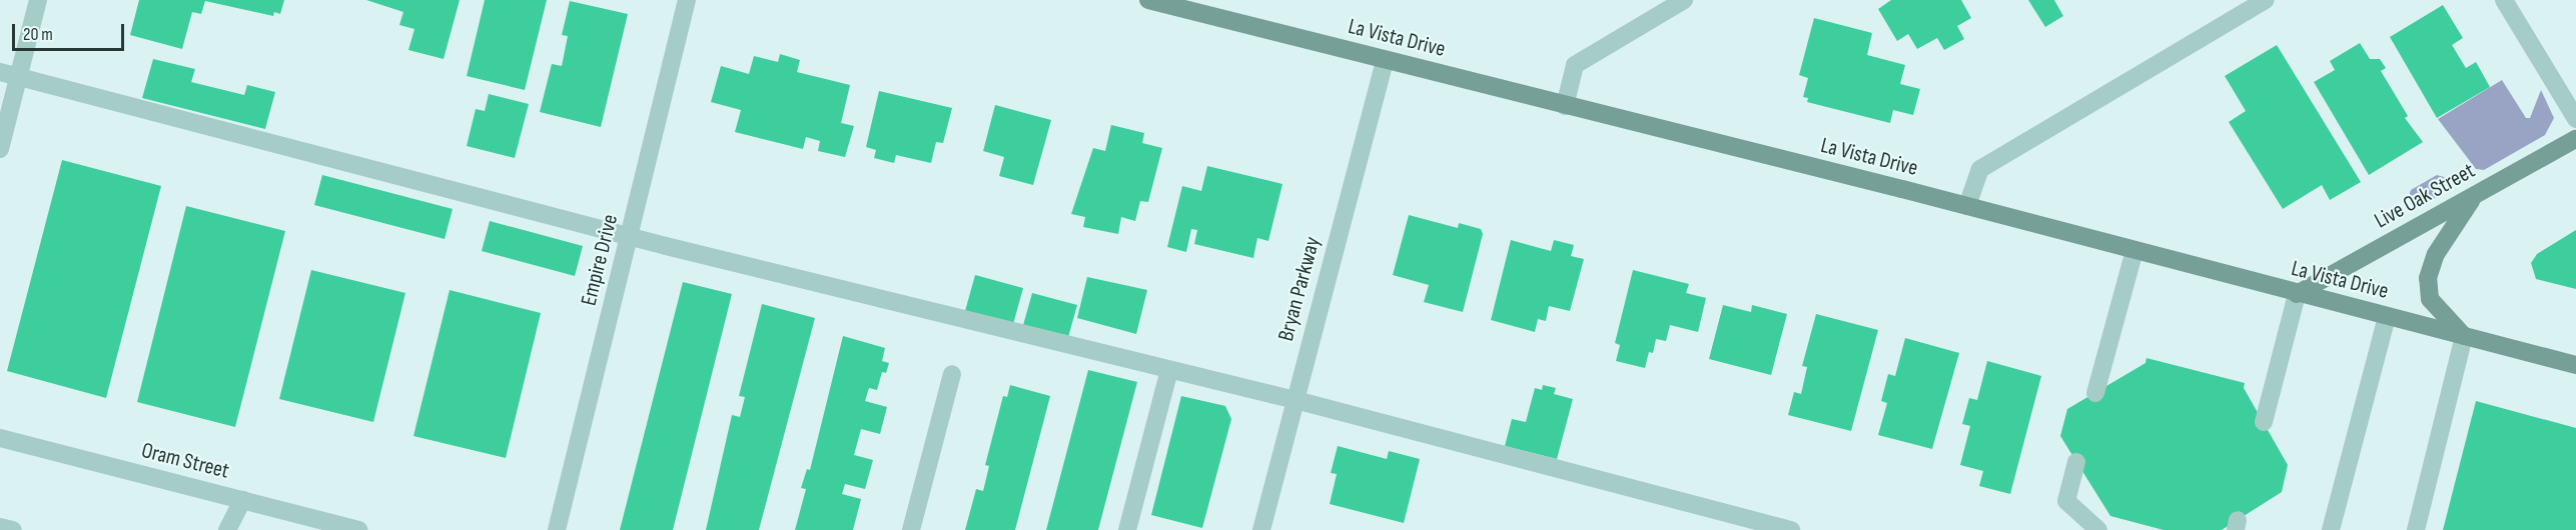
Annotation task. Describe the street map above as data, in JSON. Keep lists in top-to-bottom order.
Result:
{
  "streets": {
    "street": [
      "La Vista Drive",
      "Live Oak Street",
      "Empire Drive",
      "Bryan Parkway",
      "Oram Street"
    ]
  },
  "crossings": [
    ["La Vista Drive", "Live Oak Street"],
    ["La Vista Drive", "Bryan Parkway"]
  ],
  "scale_bar": "20 m"
}
